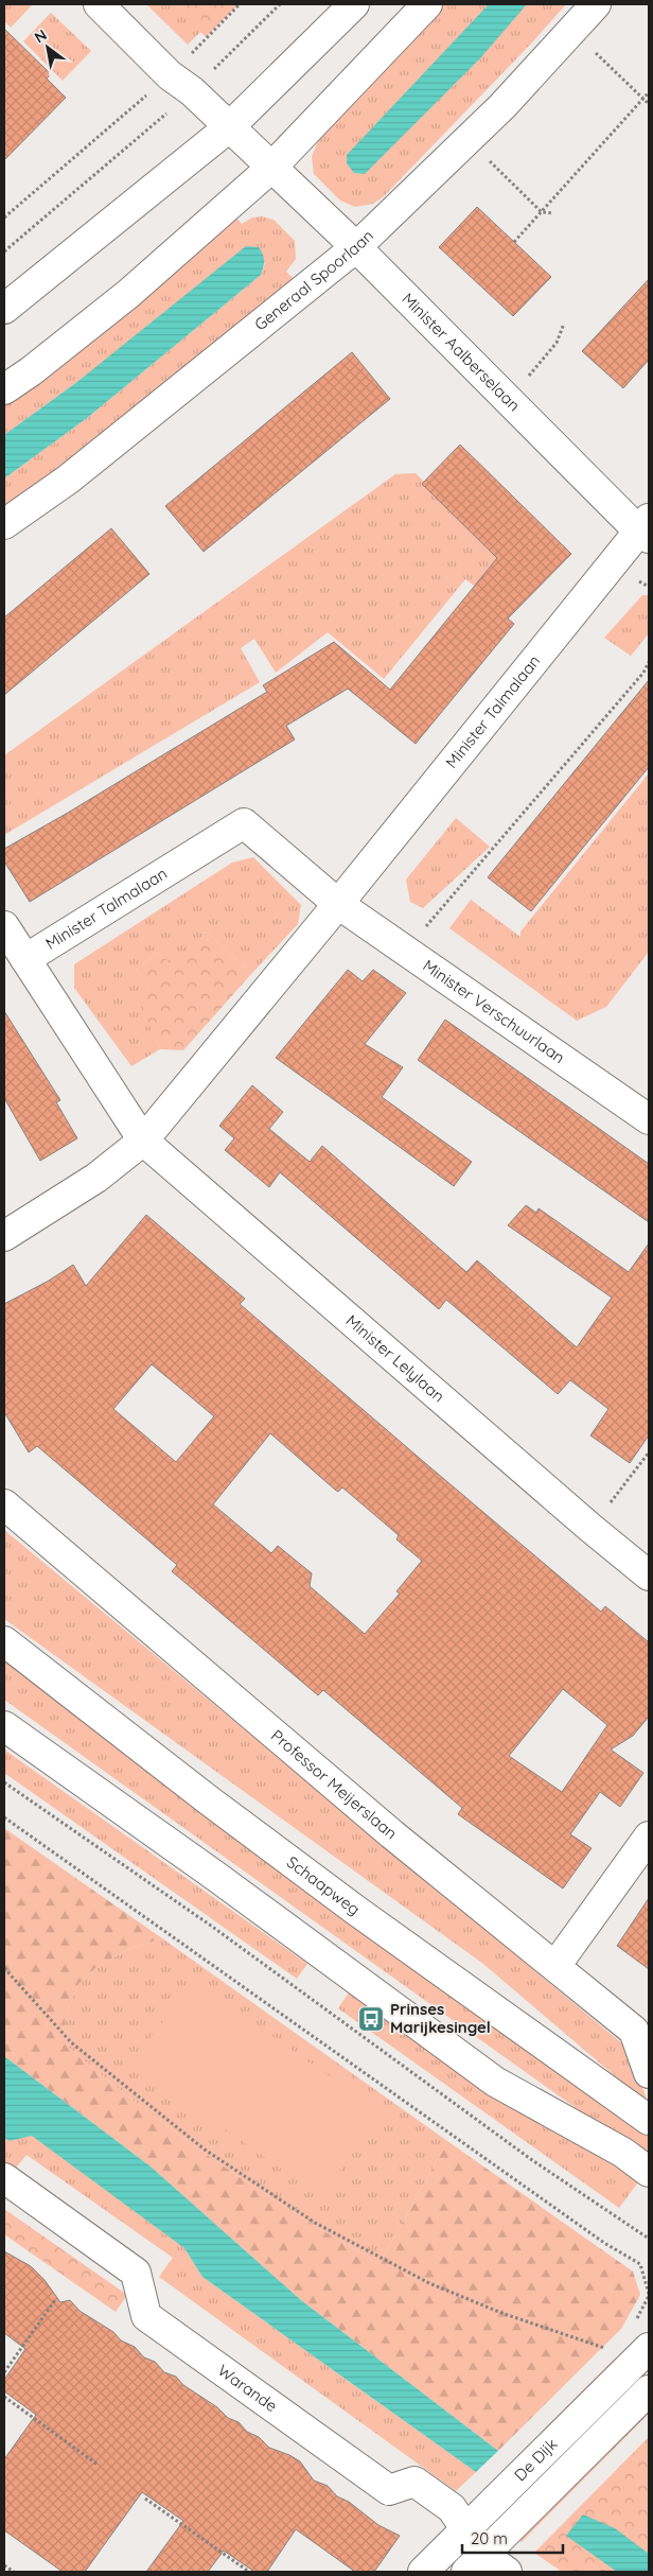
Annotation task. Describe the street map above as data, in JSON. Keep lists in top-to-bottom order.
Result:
{
  "streets": {
    "street": [
      "Generaal Spoorlaan",
      "Minister Aalberselaan",
      "Minister Talmalaan",
      "Minister Verschuurlaan",
      "Minister Lelylaan",
      "Professor Meijerslaan",
      "Schaapweg",
      "Warande",
      "De Dijk"
    ]
  },
  "crossings": [
    ["Generaal Spoorlaan", "Minister Aalberselaan"],
    ["Minister Aalberselaan", "Minister Talmalaan"],
    ["Minister Talmalaan", "Minister Verschuurlaan"],
    ["Minister Talmalaan", "Minister Lelylaan"],
    ["Warande", "De Dijk"]
  ],
  "places": {
    "bus stop": ["Prinses Marijkesingel"]
  },
  "scale_bar": "20 m",
  "north": "top left"
}
